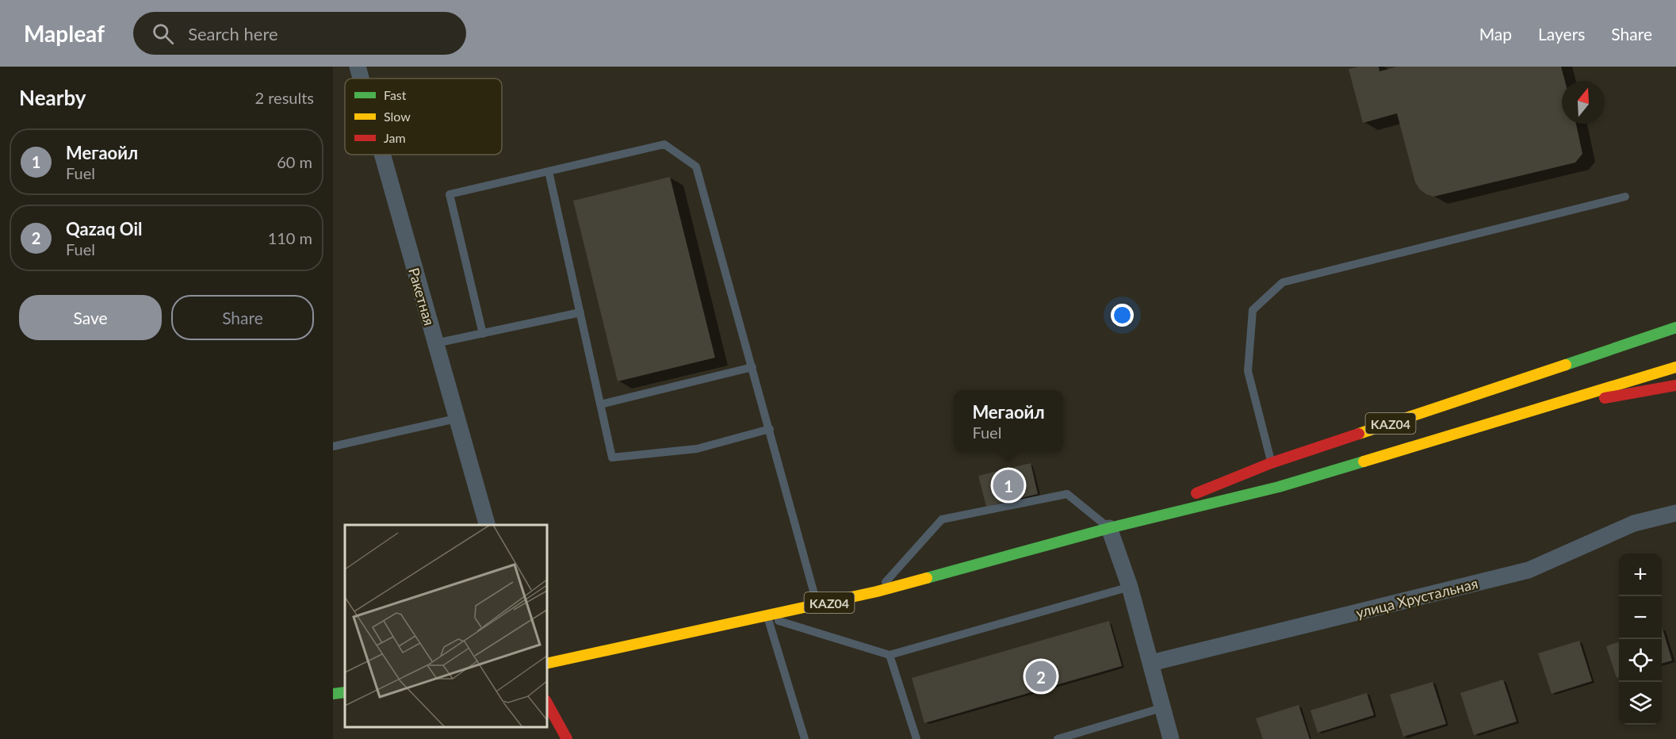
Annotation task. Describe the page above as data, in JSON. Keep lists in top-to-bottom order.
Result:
{
  "streets": {
    "main road": ["KАZ04"],
    "street": ["Ракетная", "улица Хрустальная"]
  },
  "legend": ["Fast", "Slow", "Jam"],
  "north": "top",
  "page": {
    "header": "Mapleaf",
    "search": "Search here",
    "nav": ["Map", "Layers", "Share"],
    "heading": ["Nearby", "2 results"],
    "list": [
      {
        "mark": "1",
        "name": "Мегаойл",
        "note": "Fuel",
        "value": "60 m"
      },
      {
        "mark": "2",
        "name": "Qazaq Oil",
        "note": "Fuel",
        "value": "110 m"
      }
    ],
    "buttons": ["Save", "Share"],
    "popup": ["Мегаойл", "Fuel"],
    "pins": ["1", "2"],
    "map_buttons": ["+", "−"]
  }
}
